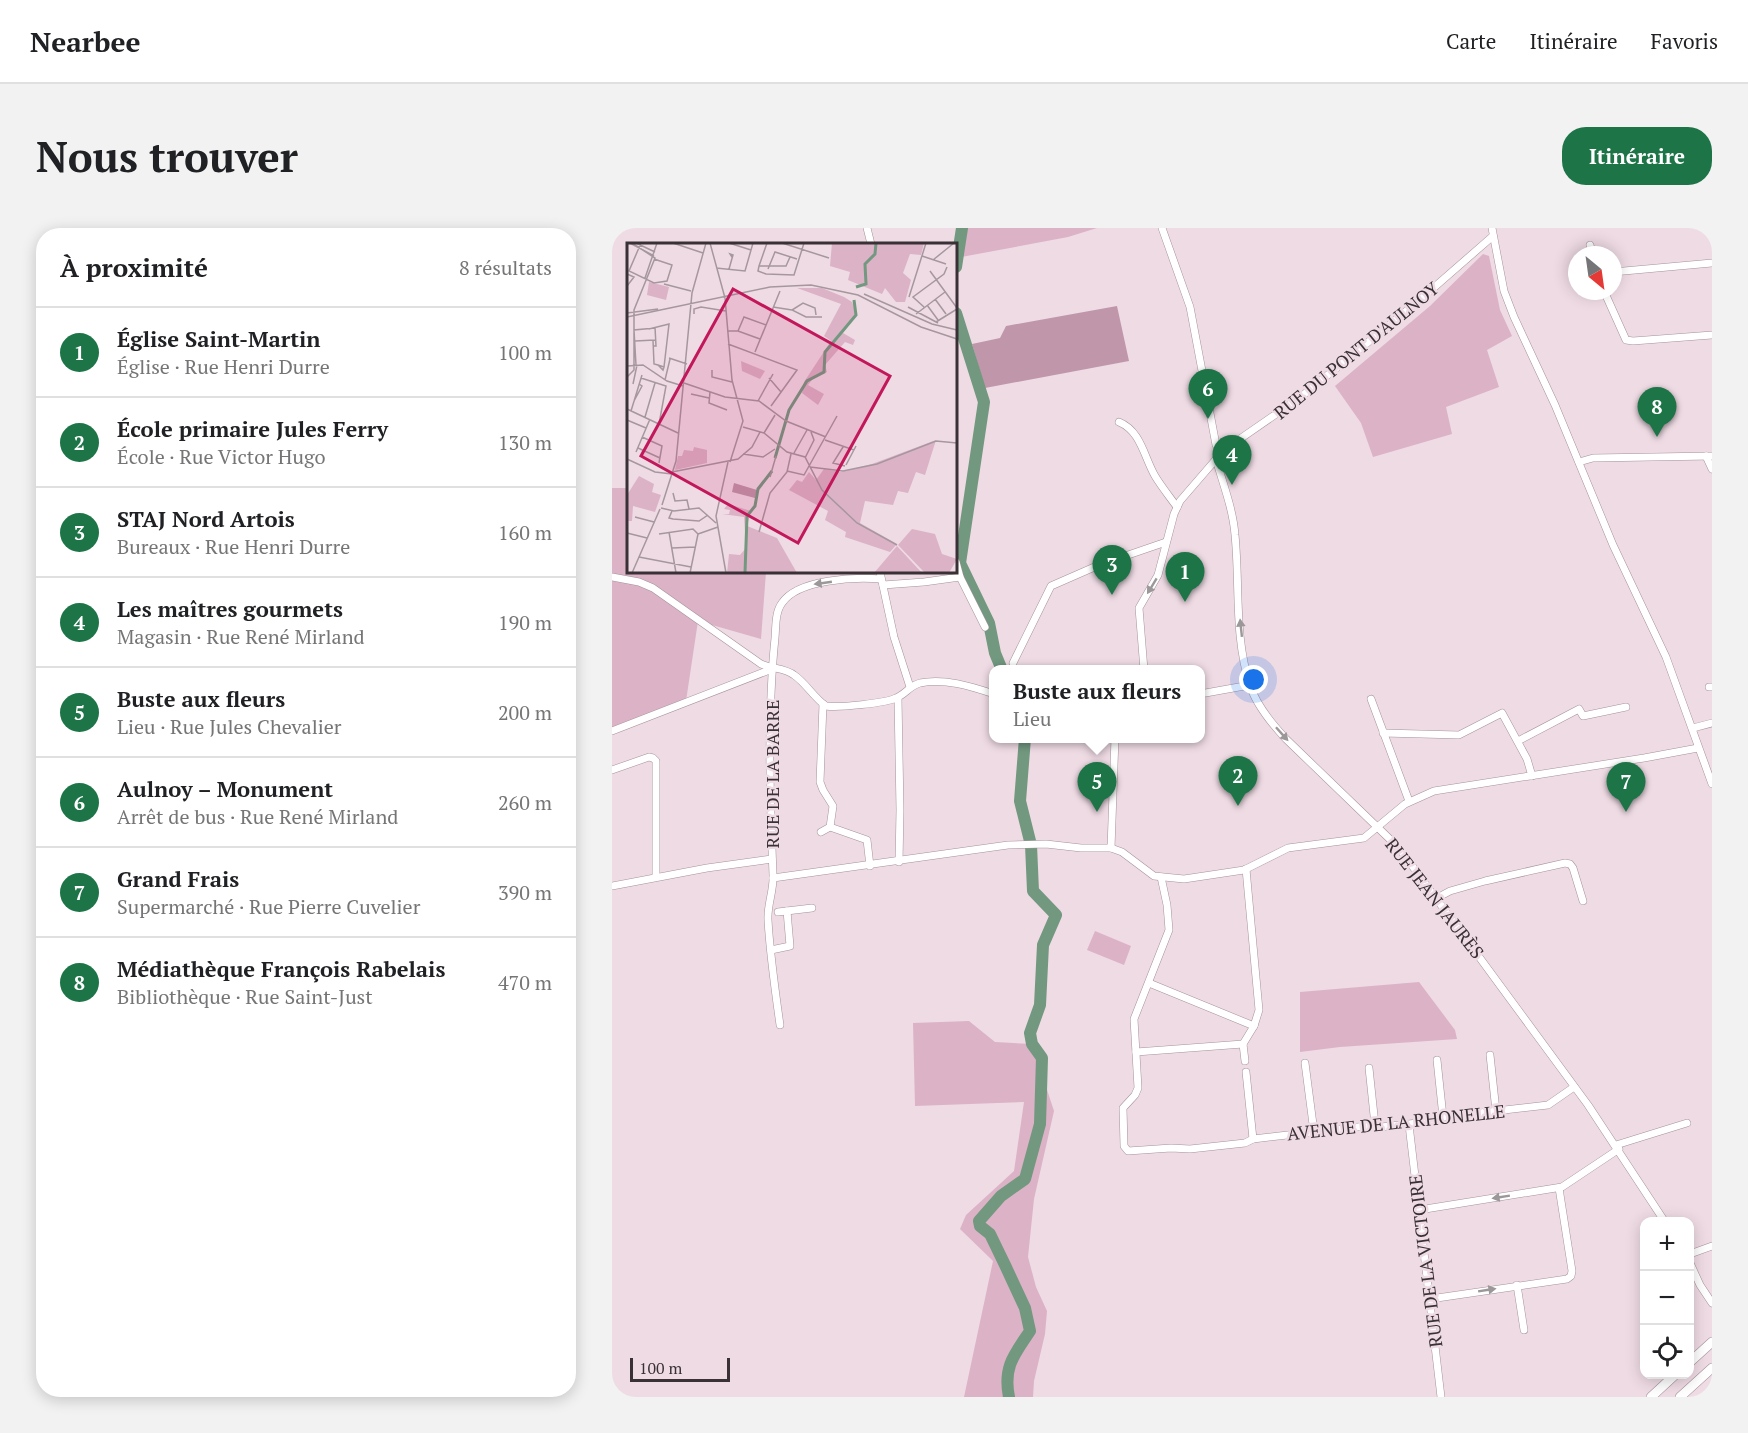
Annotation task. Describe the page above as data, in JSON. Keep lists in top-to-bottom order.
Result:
{
  "streets": {
    "street": [
      "RUE DU PONT D'AULNOY",
      "RUE DE LA BARRE",
      "RUE JEAN JAURÈS",
      "AVENUE DE LA RHONELLE",
      "RUE DE LA VICTOIRE"
    ]
  },
  "crossings": [
    ["RUE DU PONT D'AULNOY", "RUE JEAN JAURÈS"],
    ["RUE JEAN JAURÈS", "AVENUE DE LA RHONELLE"],
    ["AVENUE DE LA RHONELLE", "RUE DE LA VICTOIRE"]
  ],
  "scale_bar": "100 m",
  "north": "bottom right",
  "page": {
    "header": "Nearbee",
    "nav": ["Carte", "Itinéraire", "Favoris"],
    "buttons": "Itinéraire",
    "title": "Nous trouver",
    "heading": ["À proximité", "8 résultats"],
    "list": [
      {
        "mark": "1",
        "name": "Église Saint-Martin",
        "note": "Église · Rue Henri Durre",
        "value": "100 m"
      },
      {
        "mark": "2",
        "name": "École primaire Jules Ferry",
        "note": "École · Rue Victor Hugo",
        "value": "130 m"
      },
      {
        "mark": "3",
        "name": "STAJ Nord Artois",
        "note": "Bureaux · Rue Henri Durre",
        "value": "160 m"
      },
      {
        "mark": "4",
        "name": "Les maîtres gourmets",
        "note": "Magasin · Rue René Mirland",
        "value": "190 m"
      },
      {
        "mark": "5",
        "name": "Buste aux fleurs",
        "note": "Lieu · Rue Jules Chevalier",
        "value": "200 m"
      },
      {
        "mark": "6",
        "name": "Aulnoy – Monument",
        "note": "Arrêt de bus · Rue René Mirland",
        "value": "260 m"
      },
      {
        "mark": "7",
        "name": "Grand Frais",
        "note": "Supermarché · Rue Pierre Cuvelier",
        "value": "390 m"
      },
      {
        "mark": "8",
        "name": "Médiathèque François Rabelais",
        "note": "Bibliothèque · Rue Saint-Just",
        "value": "470 m"
      }
    ],
    "pins": [
      "6",
      "8",
      "4",
      "3",
      "1",
      "2",
      "5",
      "7"
    ],
    "popup": ["Buste aux fleurs", "Lieu"],
    "map_buttons": ["+", "−"],
    "scale": "100 m"
  }
}
